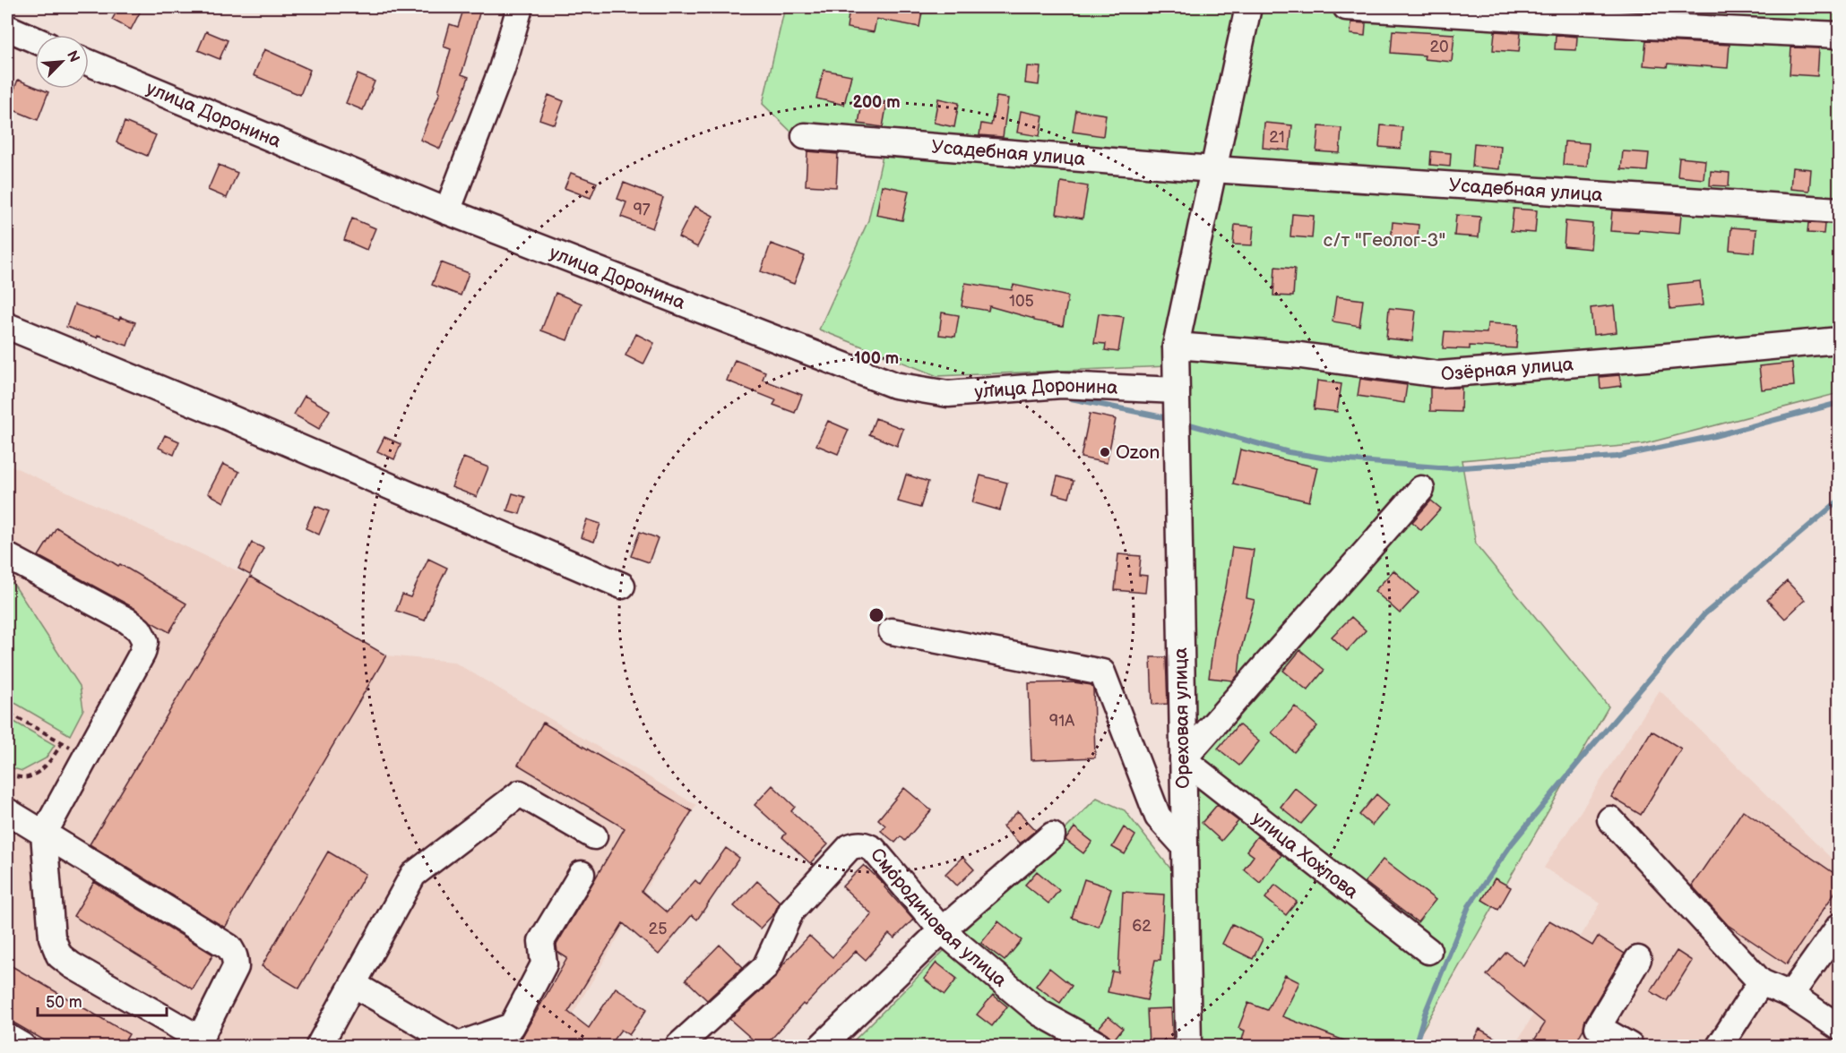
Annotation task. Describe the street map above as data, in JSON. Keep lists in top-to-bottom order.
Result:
{
  "streets": {
    "street": [
      "улица Доронина",
      "Усадебная улица",
      "Озёрная улица",
      "Ореховая улица",
      "улица Хохлова",
      "Смородиновая улица"
    ]
  },
  "crossings": [
    ["улица Доронина", "Ореховая улица"],
    ["Ореховая улица", "улица Хохлова"]
  ],
  "parks": ["с/т \"Геолог-3\""],
  "places": ["Ozon"],
  "house_numbers": [
    "20",
    "21",
    "97",
    "105",
    "91А",
    "62",
    "25"
  ],
  "scale_bar": "50 m",
  "north": "top right",
  "rings": ["200 m", "100 m"]
}
